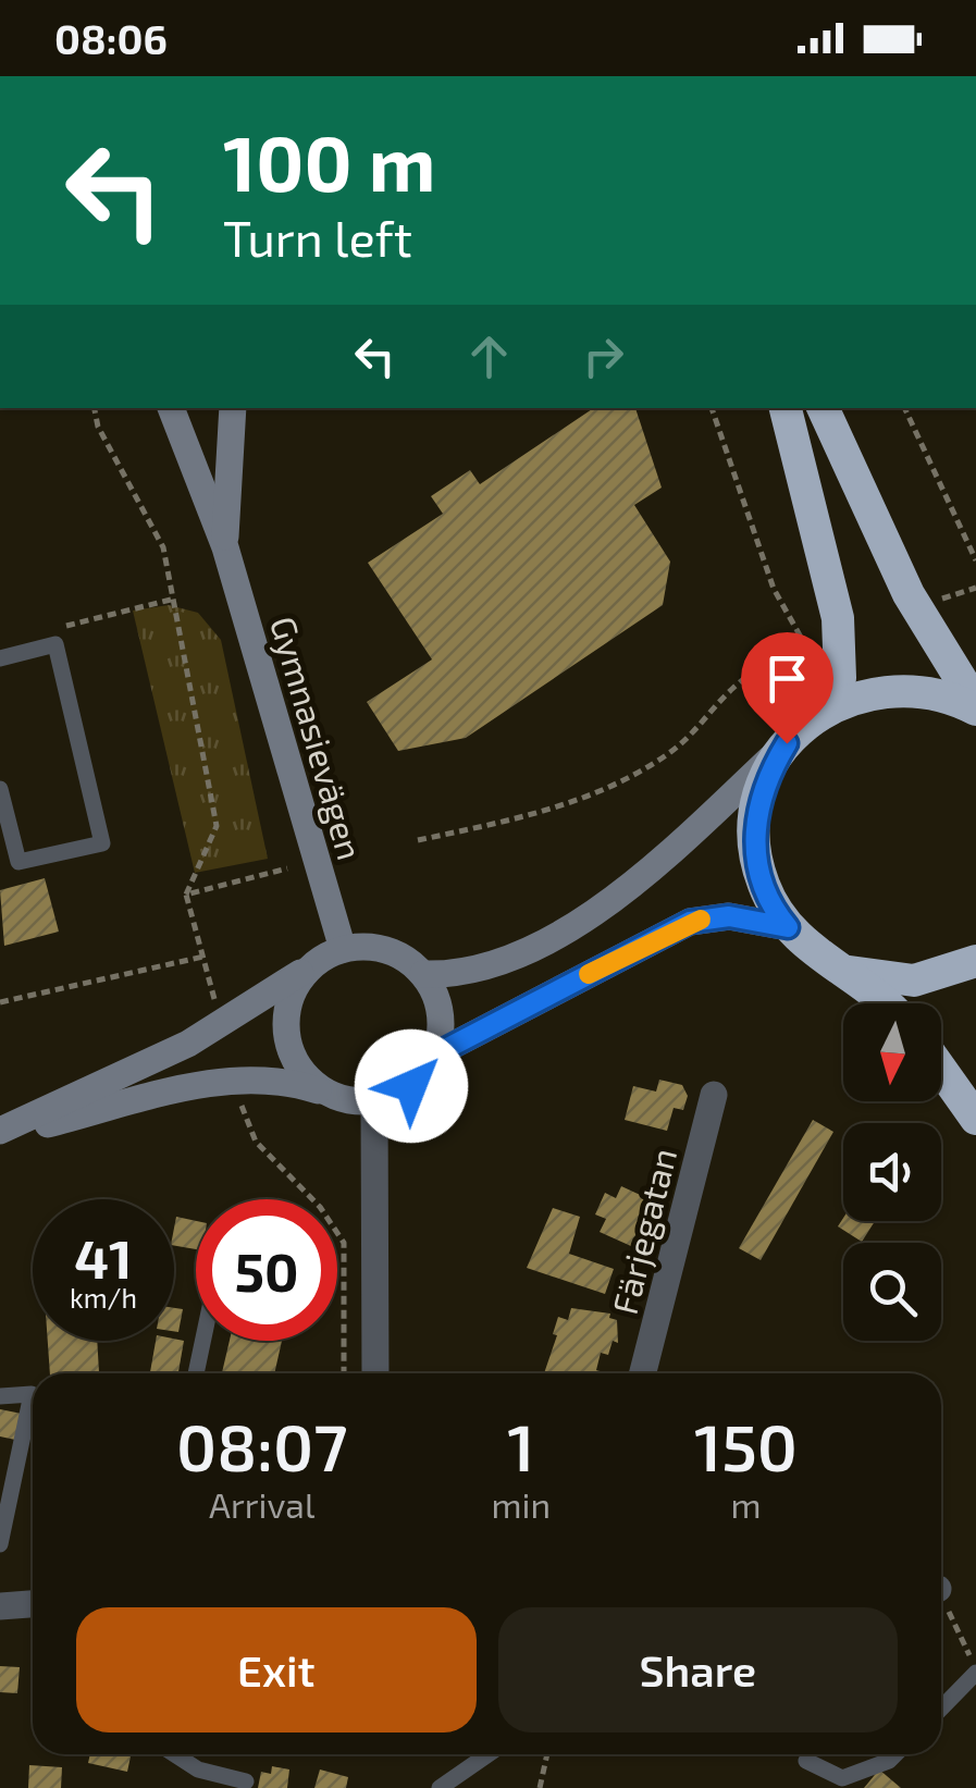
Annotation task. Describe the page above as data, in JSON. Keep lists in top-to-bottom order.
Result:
{
  "streets": {
    "main road": ["Gymnasievägen"],
    "street": ["Färjegatan"]
  },
  "north": "bottom",
  "page": {
    "status": "08:06",
    "turn": ["100 m", "Turn left"],
    "speed": "41 km/h",
    "limit": "50",
    "eta": [
      "08:07",
      "Arrival",
      "1",
      "min",
      "150",
      "m"
    ],
    "buttons": ["Exit", "Share"]
  }
}
